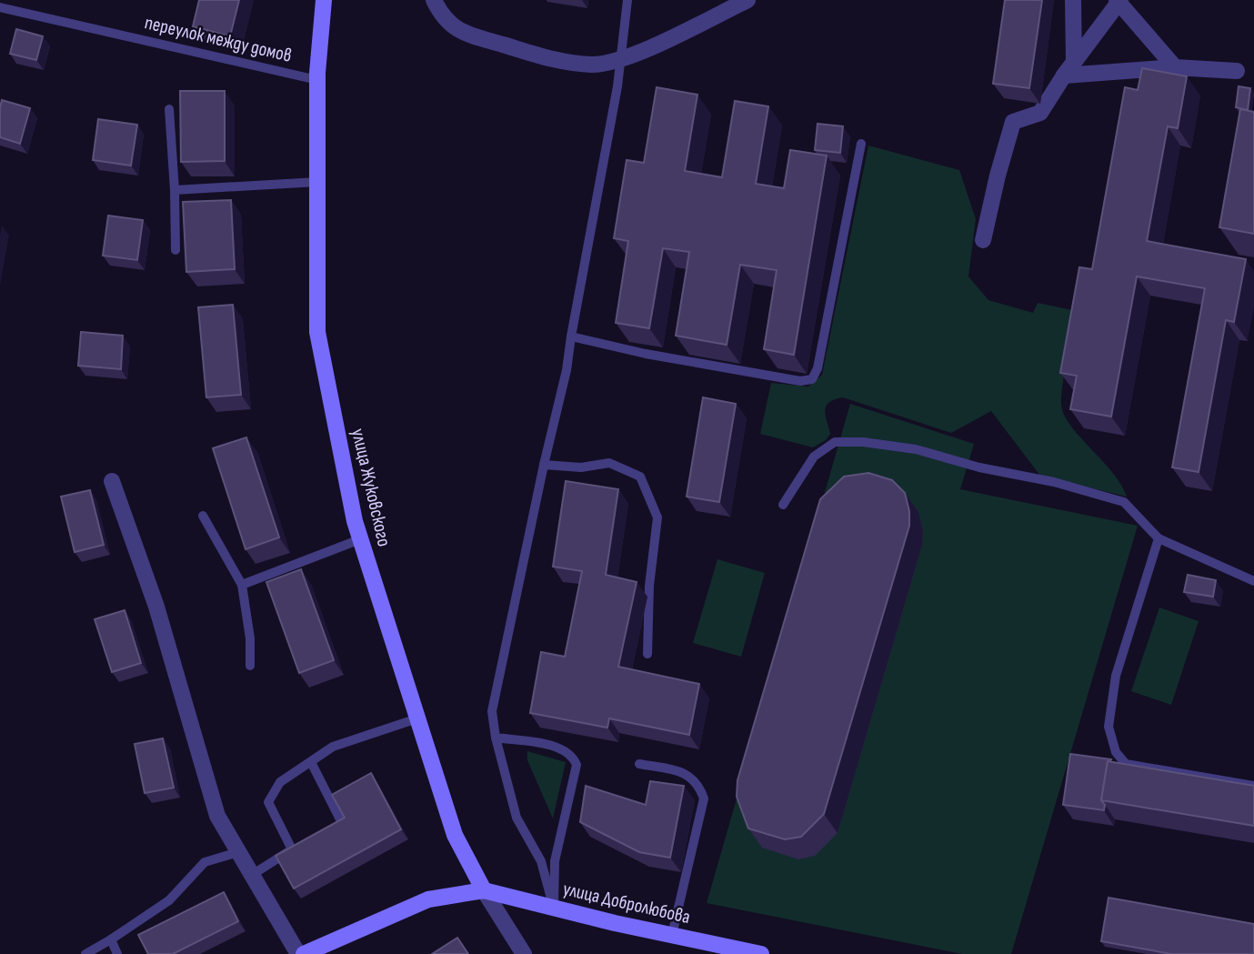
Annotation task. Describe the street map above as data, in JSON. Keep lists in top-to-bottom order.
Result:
{
  "streets": {
    "street": ["улица Жуковского", "улица Добролюбова"],
    "lane": ["переулок между домов"]
  },
  "crossings": [
    ["переулок между домов", "улица Жуковского"],
    ["улица Жуковского", "улица Добролюбова"]
  ]
}
